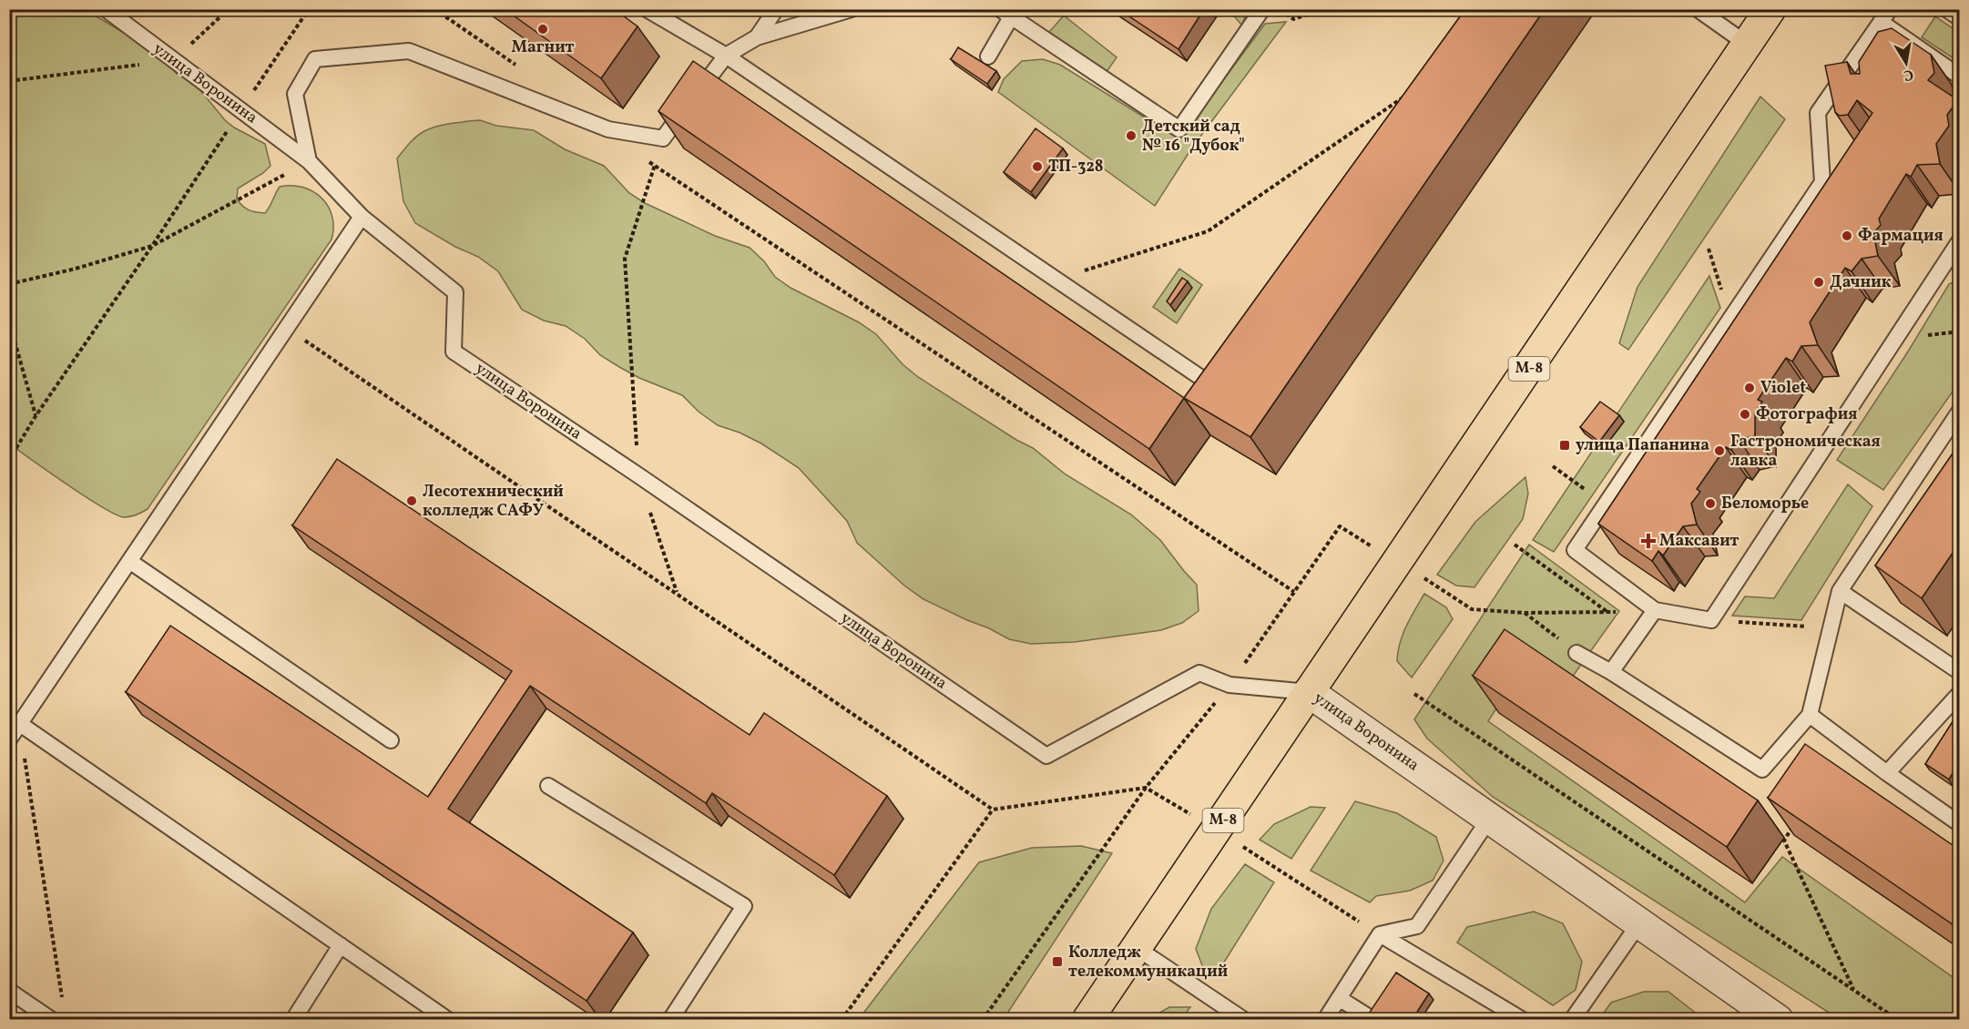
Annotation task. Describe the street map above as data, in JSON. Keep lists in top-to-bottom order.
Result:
{
  "streets": {
    "main road": ["М-8"],
    "street": ["улица Воронина"]
  },
  "crossings": [
    ["улица Воронина", "М-8"]
  ],
  "places": {
    "other": [
      "Магнит",
      "Детский сад № 16 \"Дубок\"",
      "ТП-328",
      "Фармация",
      "Дачник",
      "Violet",
      "Фотография",
      "Гастрономическая лавка",
      "Лесотехнический колледж САФУ",
      "Беломорье"
    ],
    "transit": ["улица Папанина", "Колледж телекоммуникаций"],
    "health": ["Максавит"]
  },
  "north": "bottom"
}
